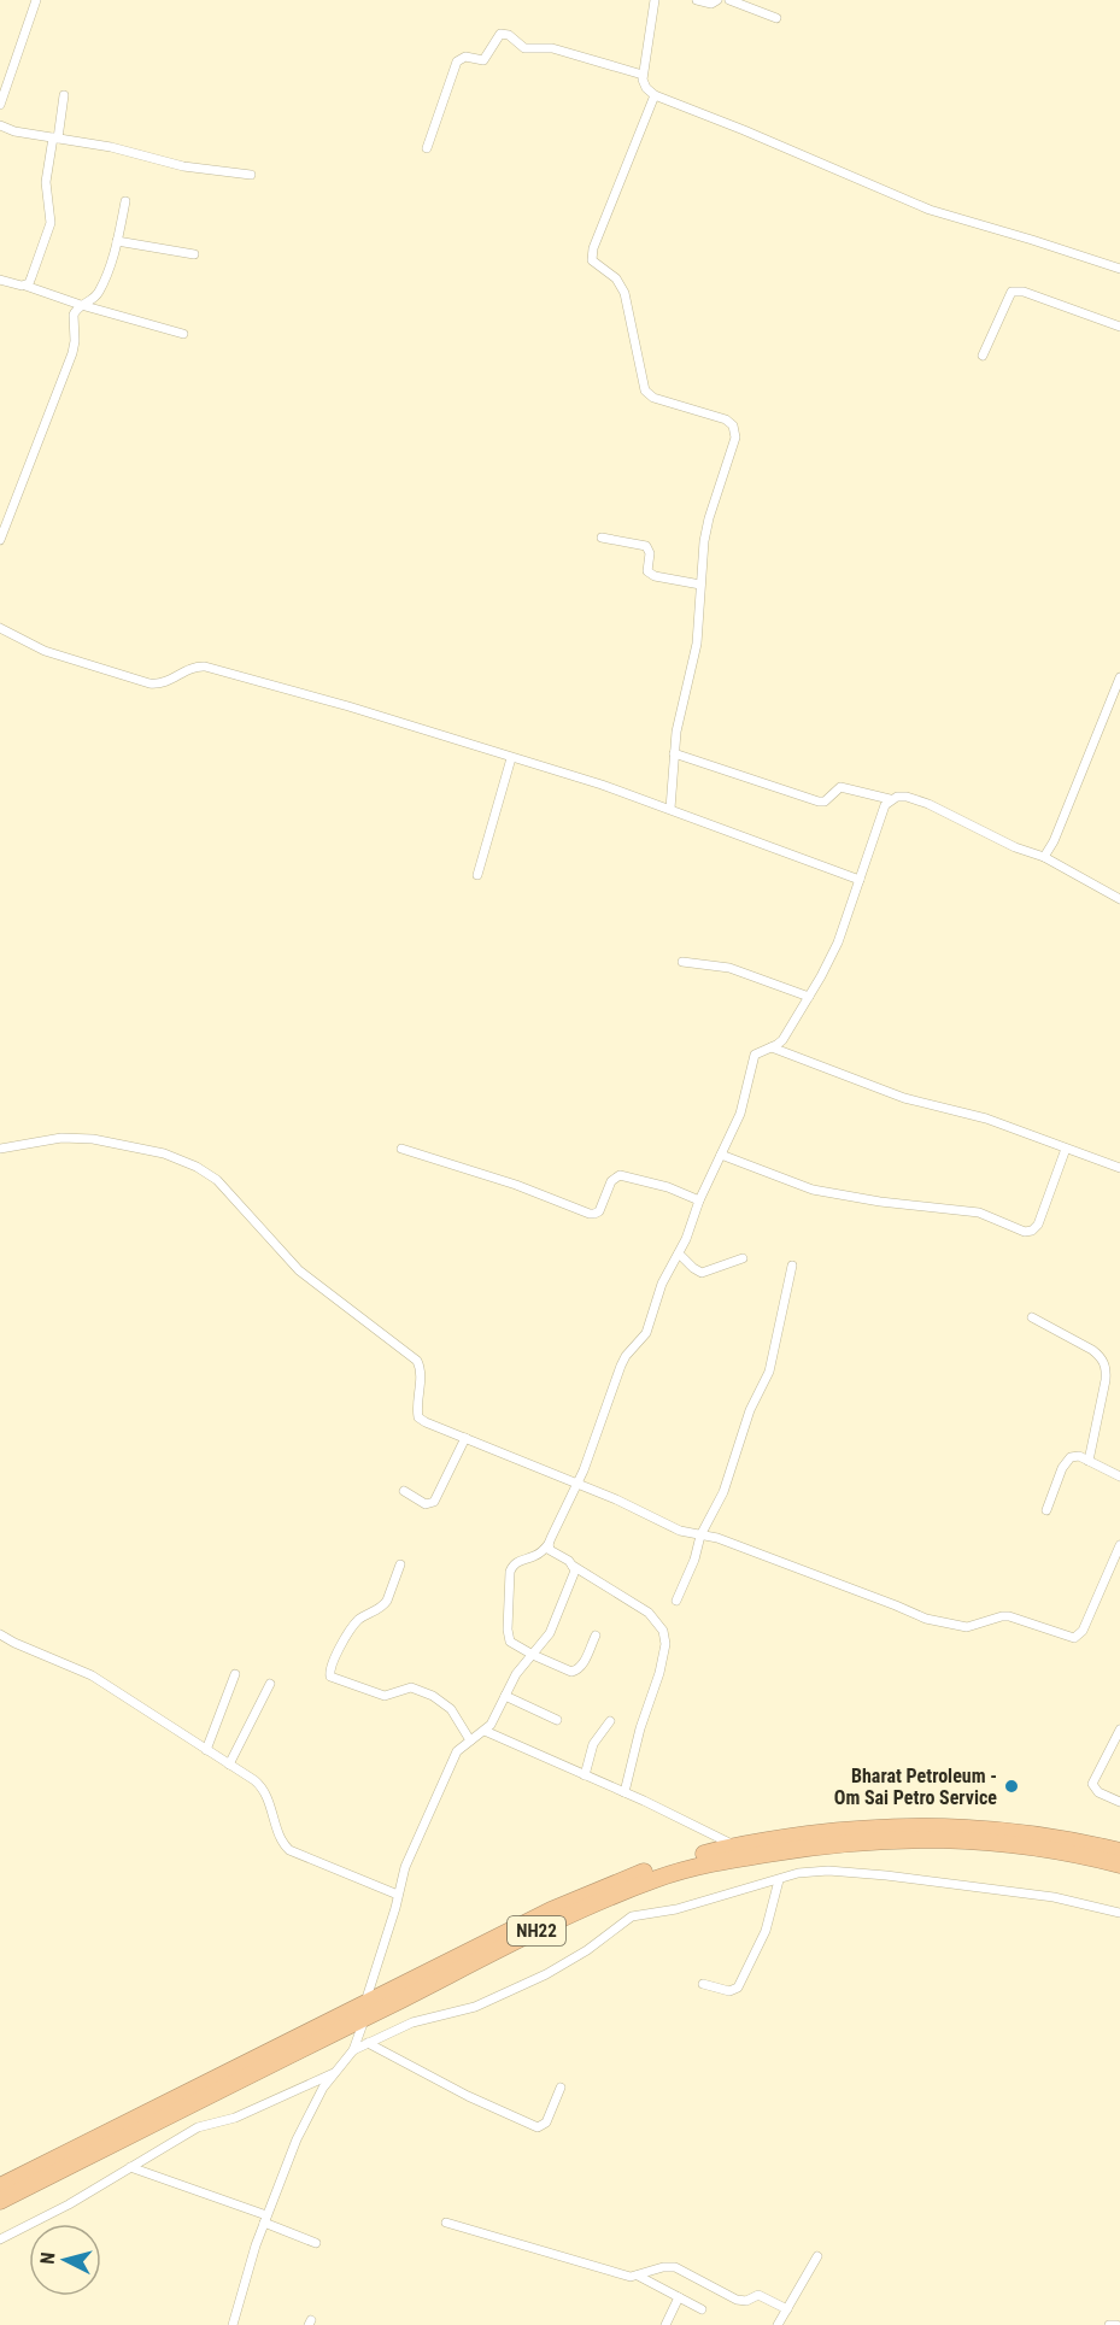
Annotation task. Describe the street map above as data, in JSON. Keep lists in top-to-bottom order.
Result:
{
  "streets": {
    "highway": ["NH22"]
  },
  "places": ["Bharat Petroleum - Om Sai Petro Service"],
  "north": "left"
}
